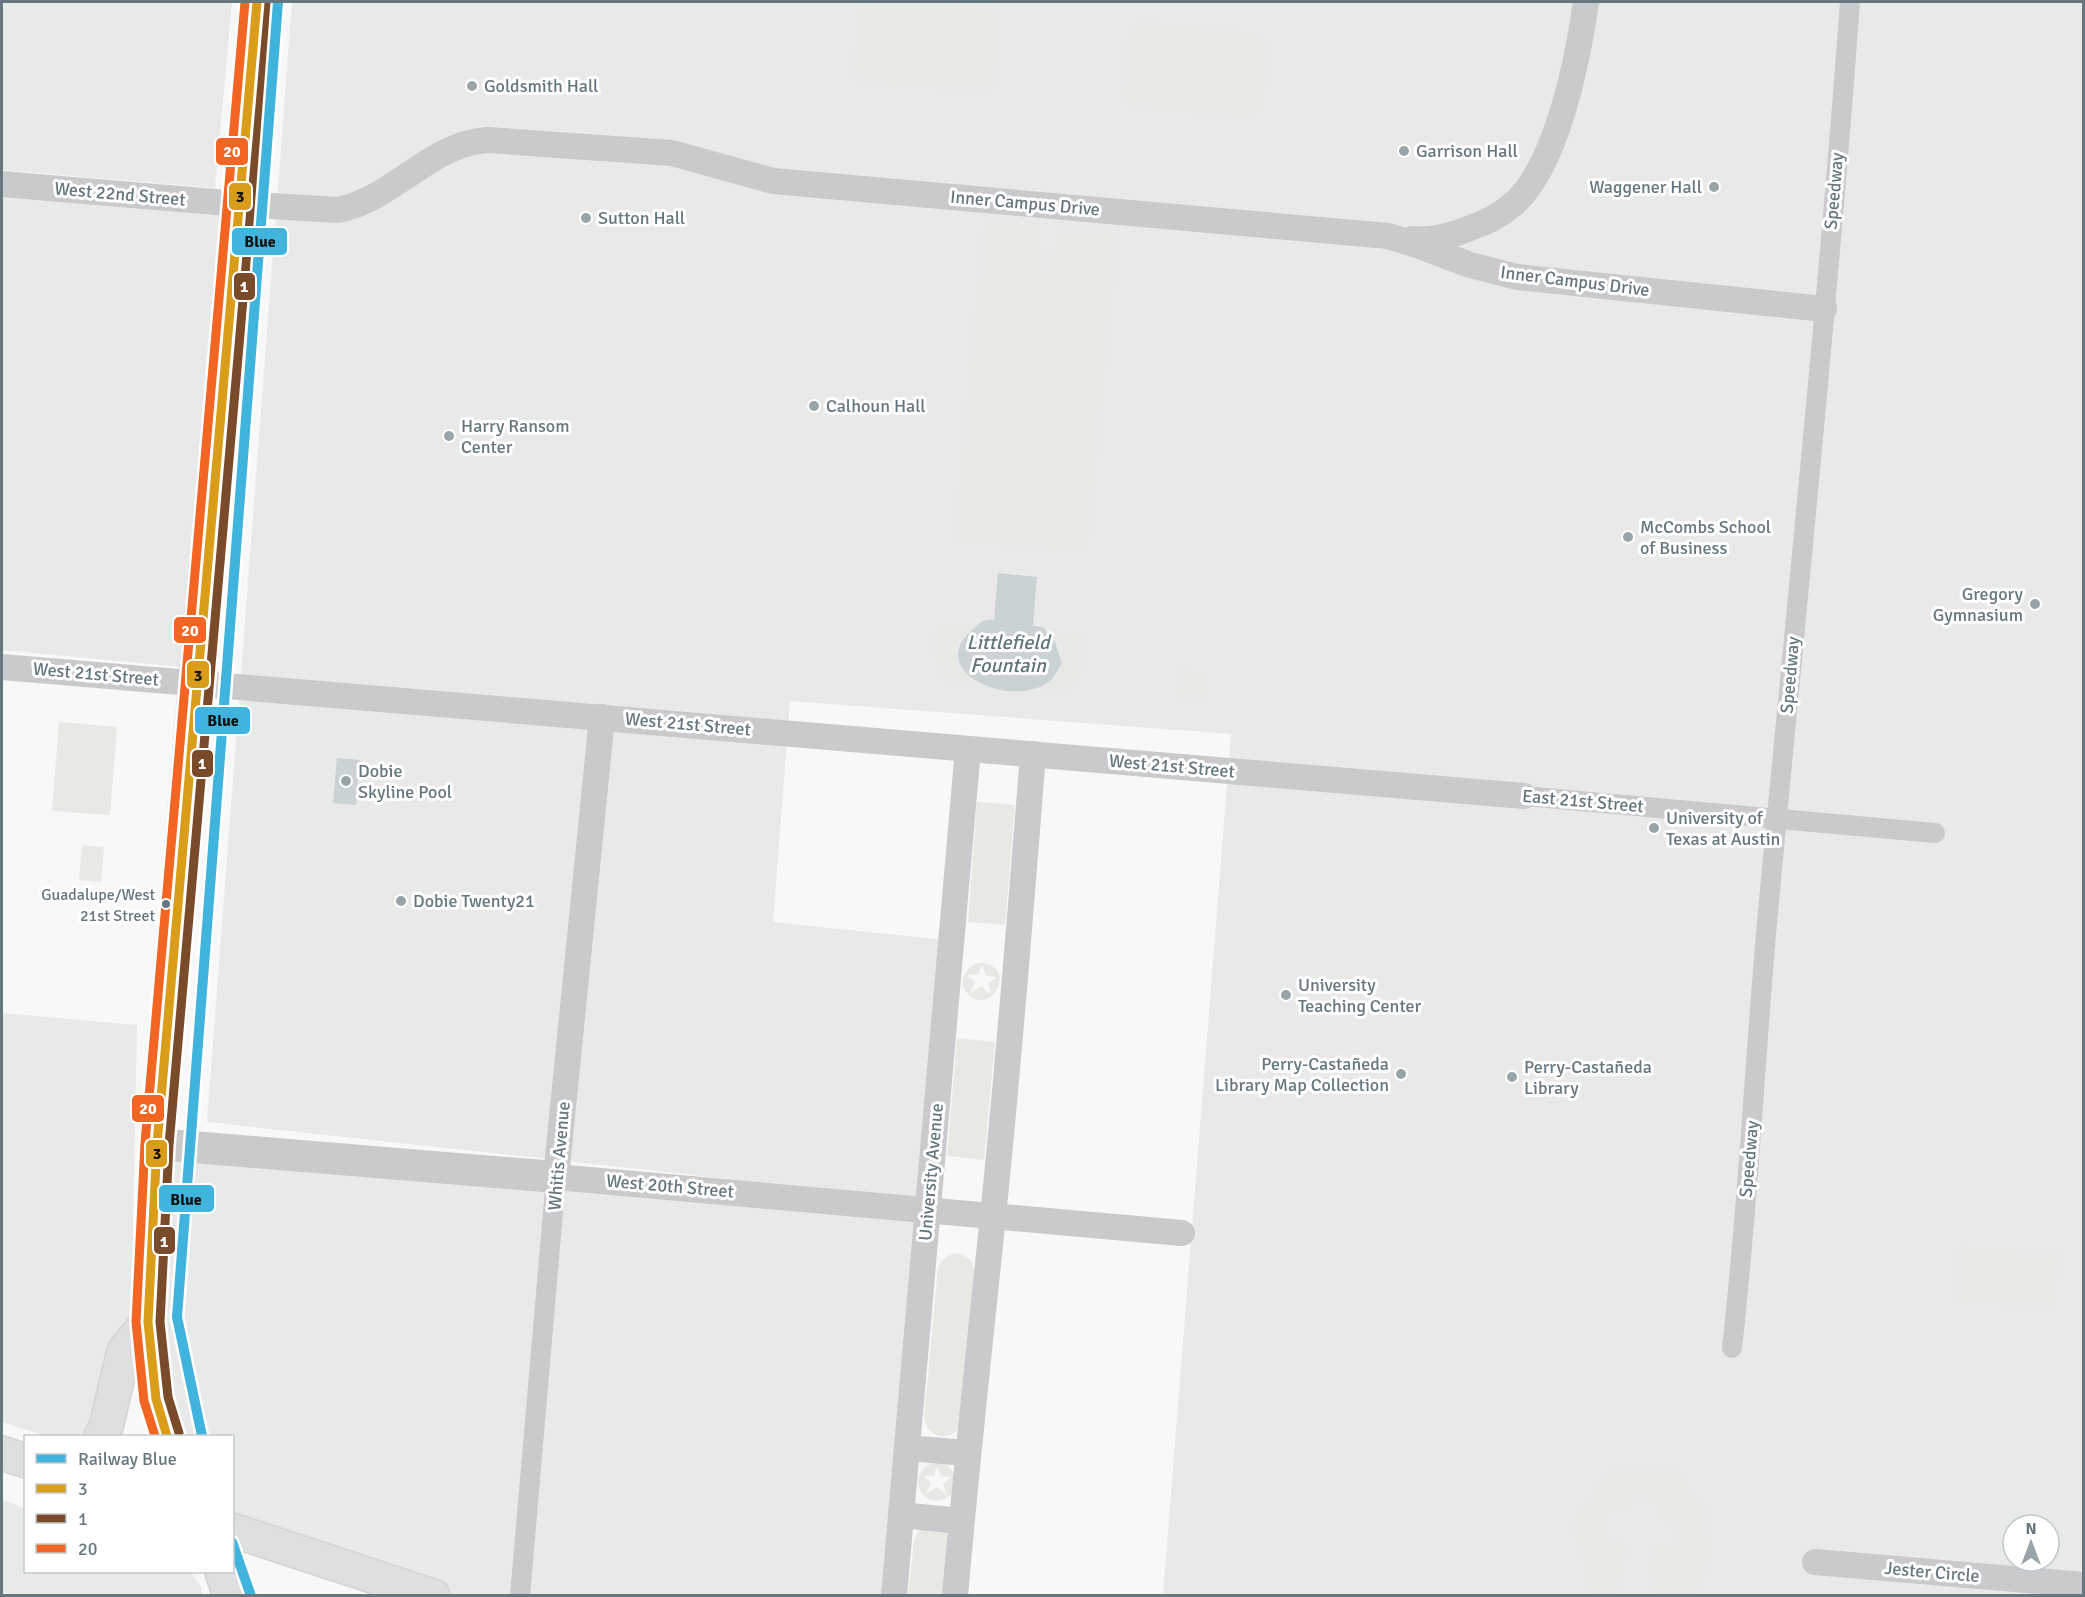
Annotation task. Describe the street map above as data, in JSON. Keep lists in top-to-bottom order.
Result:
{
  "streets": {
    "street": [
      "Speedway",
      "West 22nd Street",
      "Inner Campus Drive",
      "West 21st Street",
      "East 21st Street",
      "Whitis Avenue",
      "University Avenue",
      "West 20th Street",
      "Jester Circle"
    ]
  },
  "crossings": [
    ["Speedway", "Inner Campus Drive"],
    ["Speedway", "East 21st Street"],
    ["West 22nd Street", "Inner Campus Drive"],
    ["West 21st Street", "East 21st Street"],
    ["West 21st Street", "Whitis Avenue"],
    ["West 21st Street", "University Avenue"],
    ["Whitis Avenue", "West 20th Street"],
    ["University Avenue", "West 20th Street"]
  ],
  "water": ["Littlefield Fountain"],
  "places": [
    "Goldsmith Hall",
    "Garrison Hall",
    "Waggener Hall",
    "Sutton Hall",
    "Calhoun Hall",
    "Harry Ransom Center",
    "McCombs School of Business",
    "Gregory Gymnasium",
    "Dobie Skyline Pool",
    "University of Texas at Austin",
    "Dobie Twenty21",
    "Guadalupe/West 21st Street",
    "University Teaching Center",
    "Perry-Castañeda Library Map Collection",
    "Perry-Castañeda Library"
  ],
  "lines": [
    "rail line Blue",
    "transit line 3",
    "transit line 20",
    "transit line 1"
  ],
  "legend": [
    "Railway Blue",
    "3",
    "1",
    "20"
  ],
  "north": "top"
}
